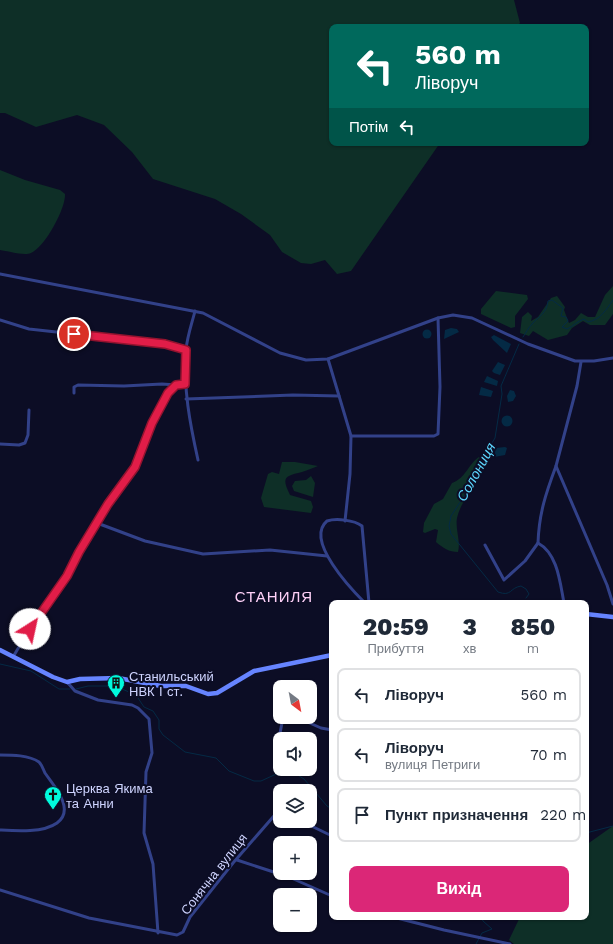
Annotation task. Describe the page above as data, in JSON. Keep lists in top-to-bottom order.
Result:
{
  "streets": {
    "street": ["Сонячна вулиця"]
  },
  "districts": ["СТАНИЛЯ"],
  "water": ["Солониця"],
  "places": {
    "building": ["Станильський НВК І ст."],
    "church": ["Церква Якима та Анни"]
  },
  "north": "bottom right",
  "page": {
    "turn": ["560 m", "Ліворуч"],
    "then": "Потім",
    "eta": [
      "20:59",
      "Прибуття",
      "3",
      "хв",
      "850",
      "m"
    ],
    "list": [
      {
        "name": "Ліворуч",
        "value": "560 m"
      },
      {
        "name": "Ліворуч",
        "note": "вулиця Петриги",
        "value": "70 m"
      },
      {
        "name": "Пункт призначення",
        "value": "220 m"
      }
    ],
    "map_buttons": ["+", "−"],
    "buttons": "Вихід"
  }
}
